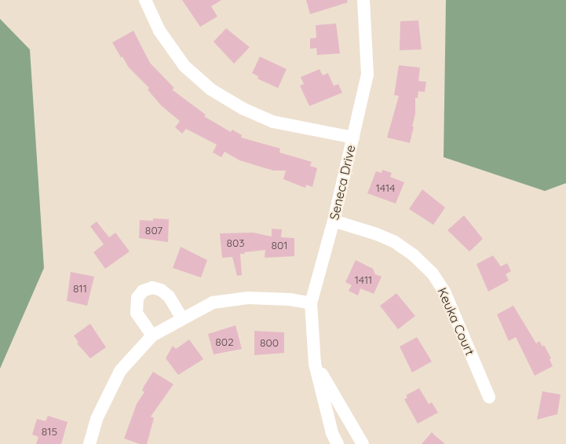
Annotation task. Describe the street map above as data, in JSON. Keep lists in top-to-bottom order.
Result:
{
  "streets": {
    "street": ["Seneca Drive", "Keuka Court"]
  },
  "crossings": [
    ["Seneca Drive", "Keuka Court"]
  ],
  "house_numbers": [
    "1414",
    "807",
    "803",
    "801",
    "1411",
    "811",
    "802",
    "800",
    "815"
  ]
}
